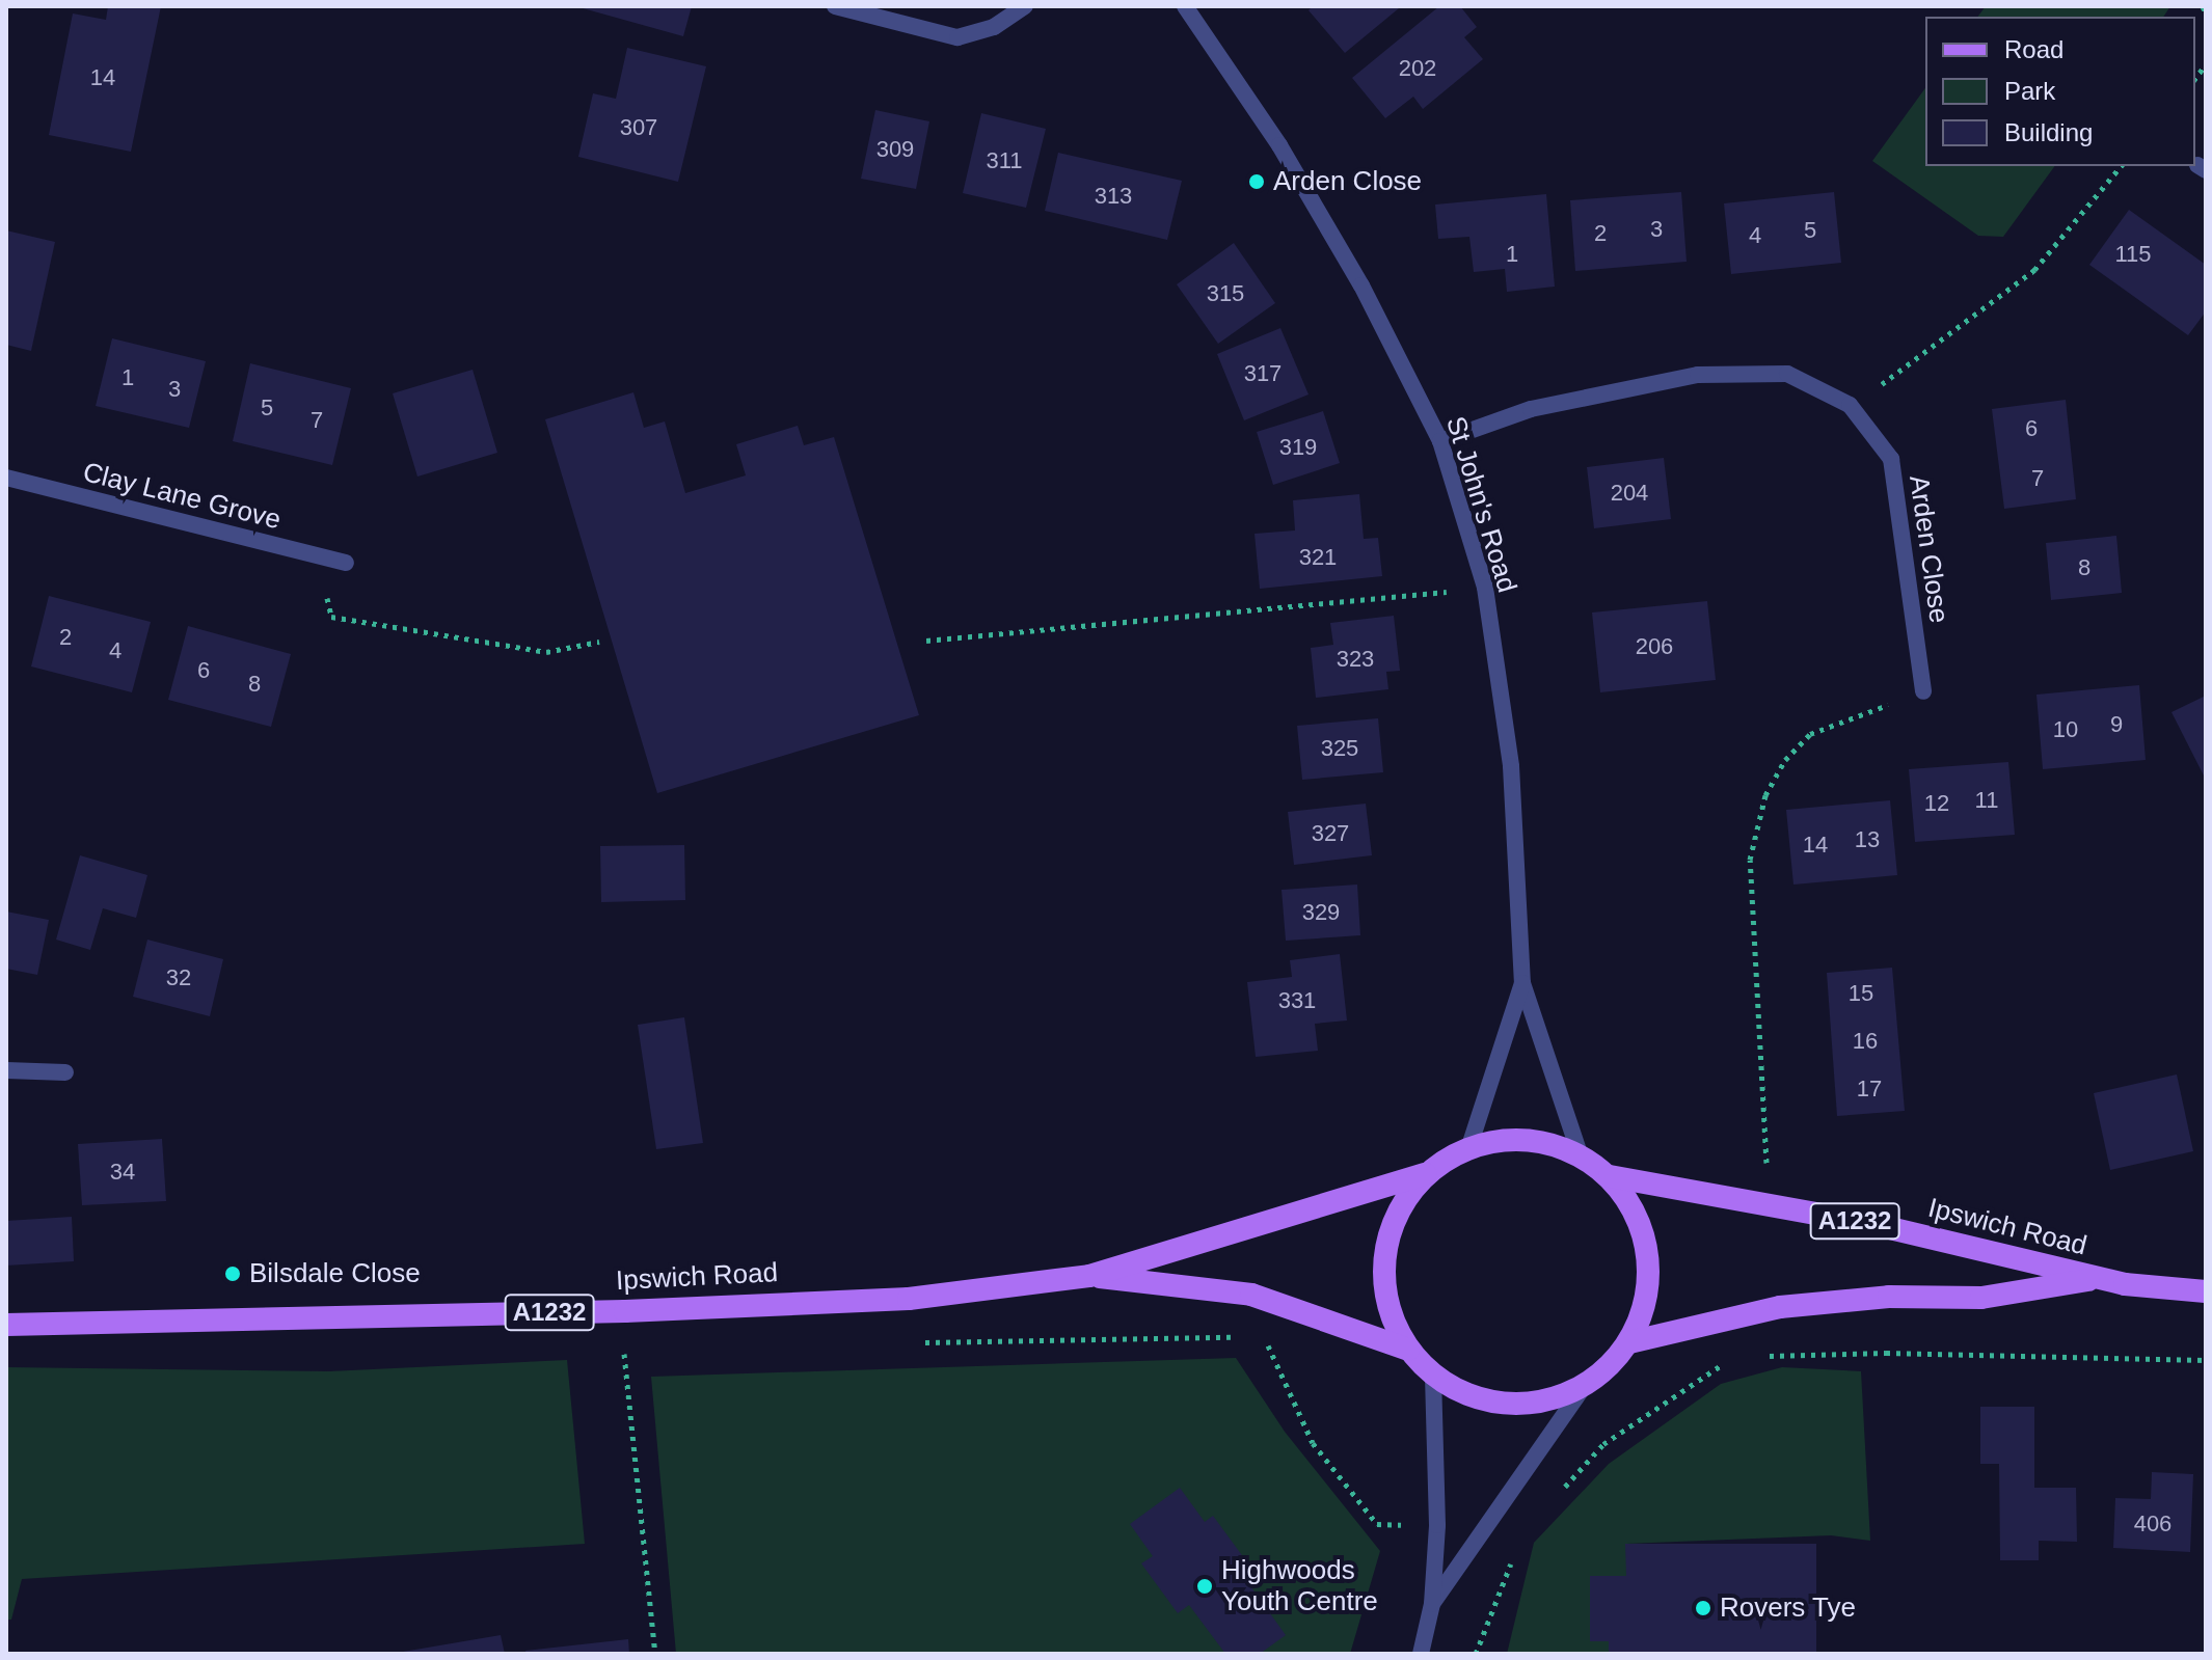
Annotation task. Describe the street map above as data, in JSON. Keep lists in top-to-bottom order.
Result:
{
  "streets": {
    "main road": ["A1232", "Ipswich Road"],
    "street": ["Clay Lane Grove", "St John's Road", "Arden Close"]
  },
  "crossings": [
    ["St John's Road", "Arden Close"],
    ["St John's Road", "A1232"],
    ["St John's Road", "Ipswich Road"],
    ["A1232", "Ipswich Road"]
  ],
  "places": [
    "Arden Close",
    "Bilsdale Close",
    "Highwoods Youth Centre",
    "Rovers Tye"
  ],
  "house_numbers": [
    "202",
    "14",
    "307",
    "309",
    "311",
    "313",
    "3",
    "5",
    "2",
    "4",
    "1",
    "115",
    "315",
    "317",
    "1",
    "3",
    "5",
    "7",
    "6",
    "319",
    "7",
    "204",
    "321",
    "8",
    "2",
    "206",
    "4",
    "323",
    "6",
    "8",
    "9",
    "10",
    "325",
    "11",
    "12",
    "327",
    "13",
    "14",
    "329",
    "32",
    "15",
    "331",
    "16",
    "17",
    "34",
    "406"
  ],
  "legend": ["Road", "Park", "Building"]
}
